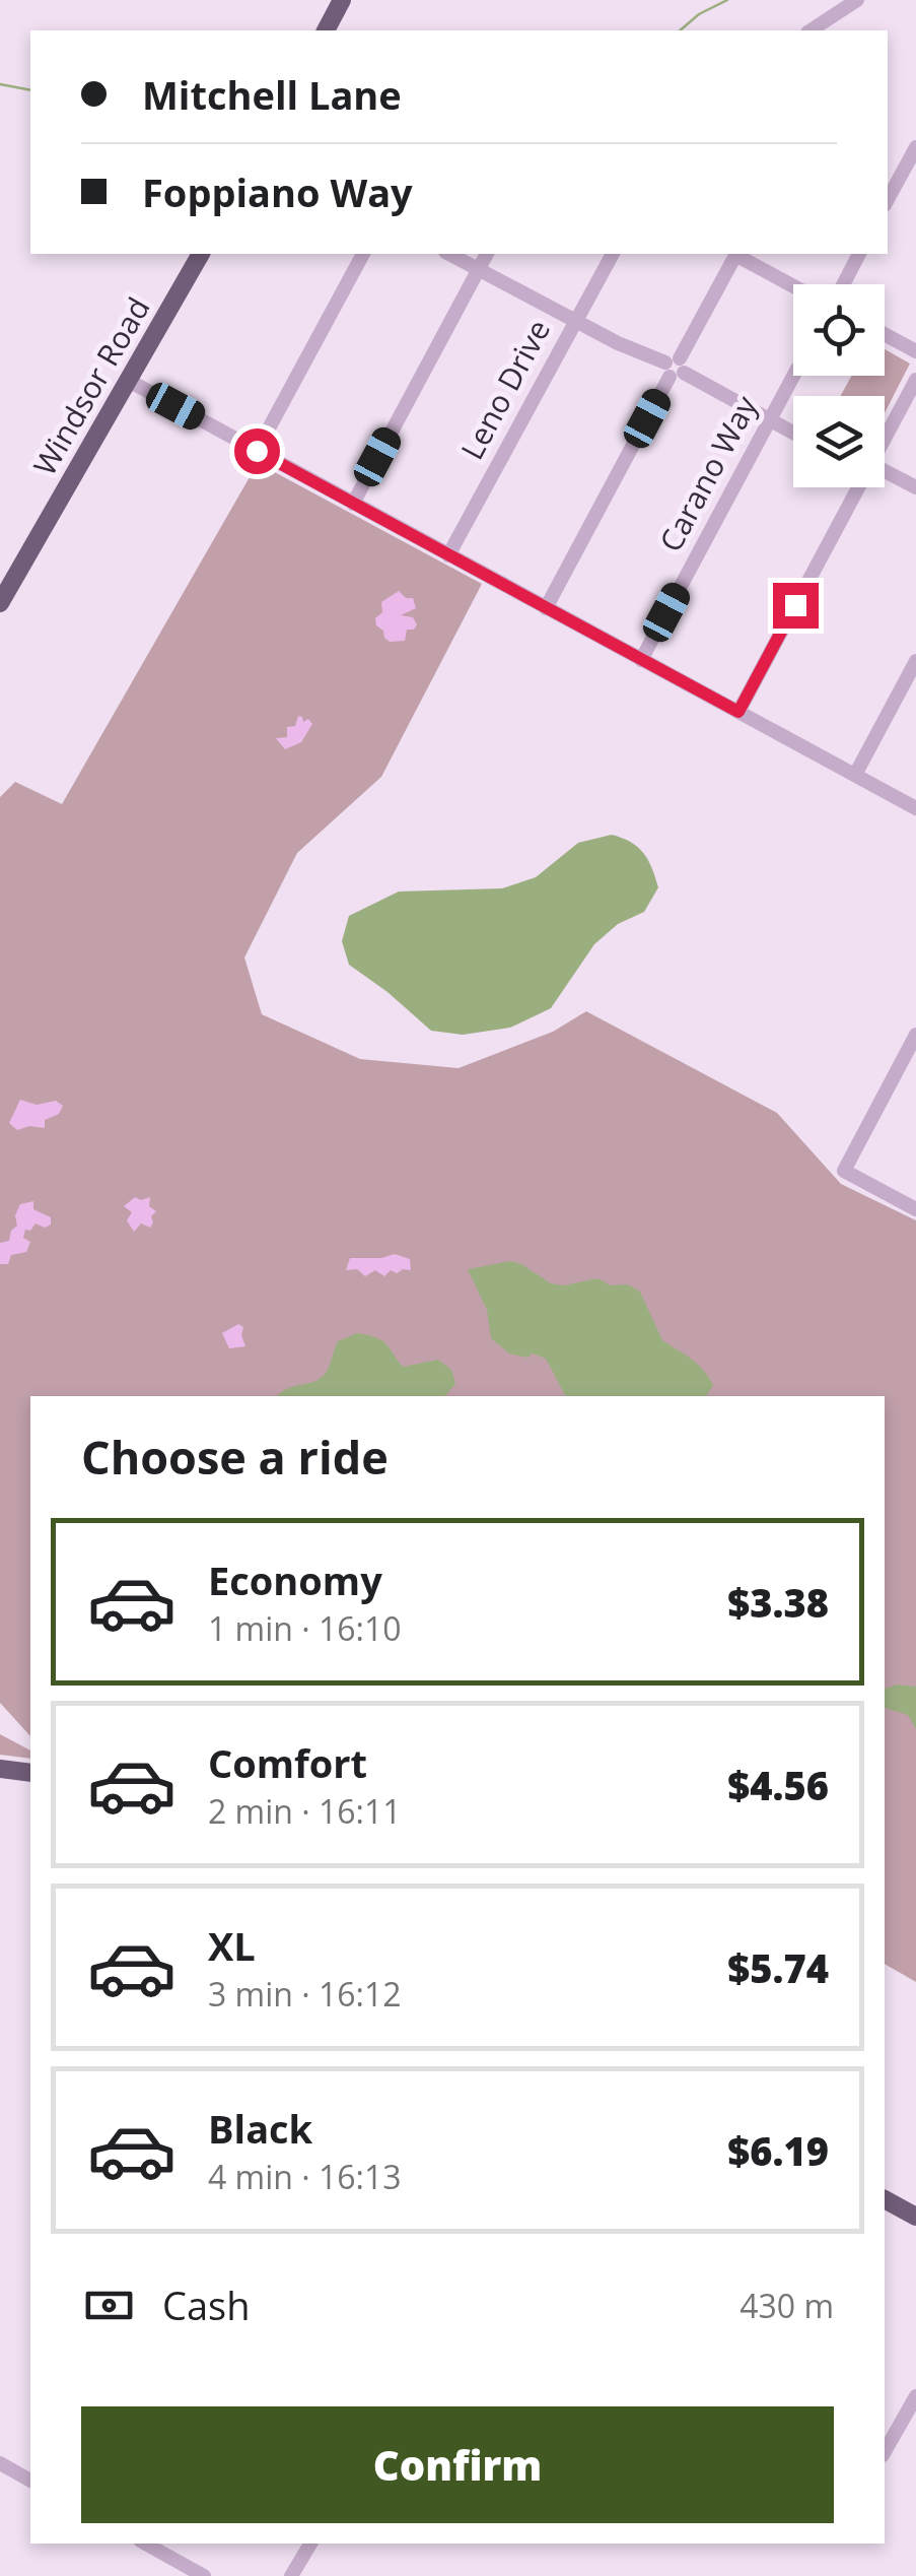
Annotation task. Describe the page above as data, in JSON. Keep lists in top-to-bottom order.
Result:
{
  "streets": {
    "main road": ["Windsor Road"],
    "street": ["Leno Drive", "Carano Way"]
  },
  "page": {
    "banner": ["Mitchell Lane", "Foppiano Way"],
    "heading": "Choose a ride",
    "list": [
      {
        "name": "Economy",
        "note": "1 min · 16:10",
        "value": "$3.38"
      },
      {
        "name": "Comfort",
        "note": "2 min · 16:11",
        "value": "$4.56"
      },
      {
        "name": "XL",
        "note": "3 min · 16:12",
        "value": "$5.74"
      },
      {
        "name": "Black",
        "note": "4 min · 16:13",
        "value": "$6.19"
      }
    ],
    "pay": ["Cash", "430 m"],
    "buttons": "Confirm"
  }
}
